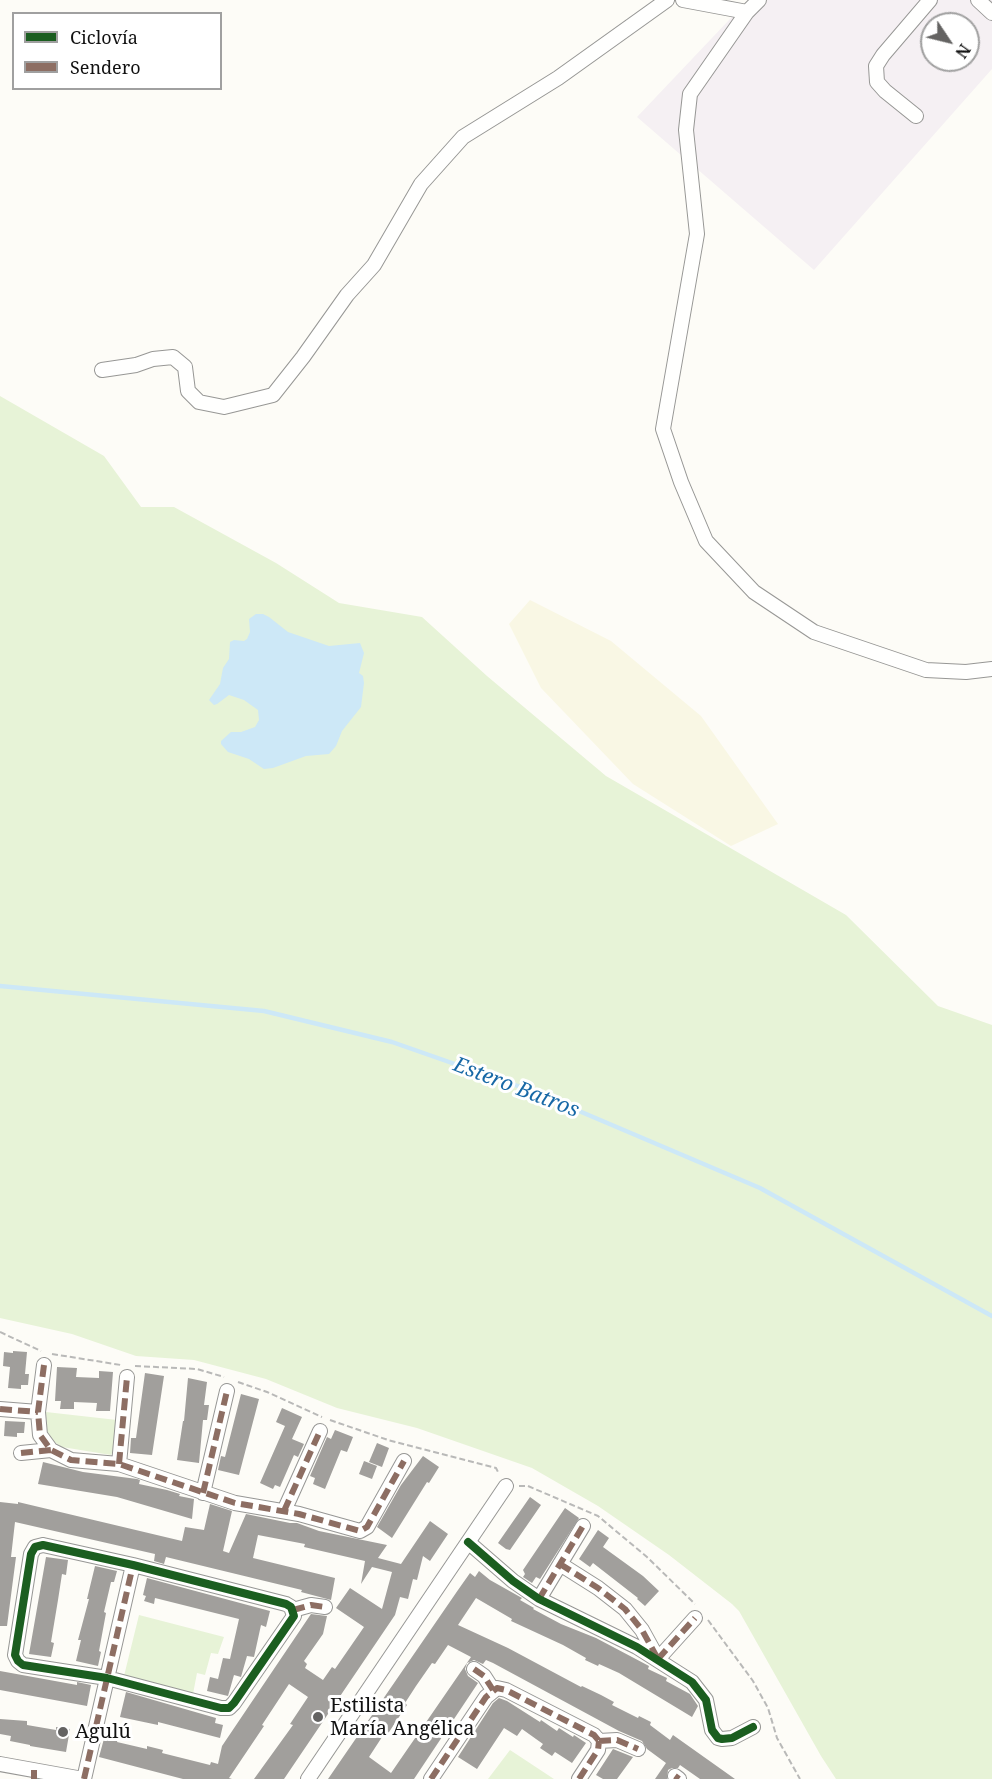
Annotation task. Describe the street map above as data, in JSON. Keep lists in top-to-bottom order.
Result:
{
  "water": ["Estero Batros"],
  "places": ["Estilista María Angélica", "Agulú"],
  "legend": ["Ciclovía", "Sendero"],
  "north": "bottom right"
}
